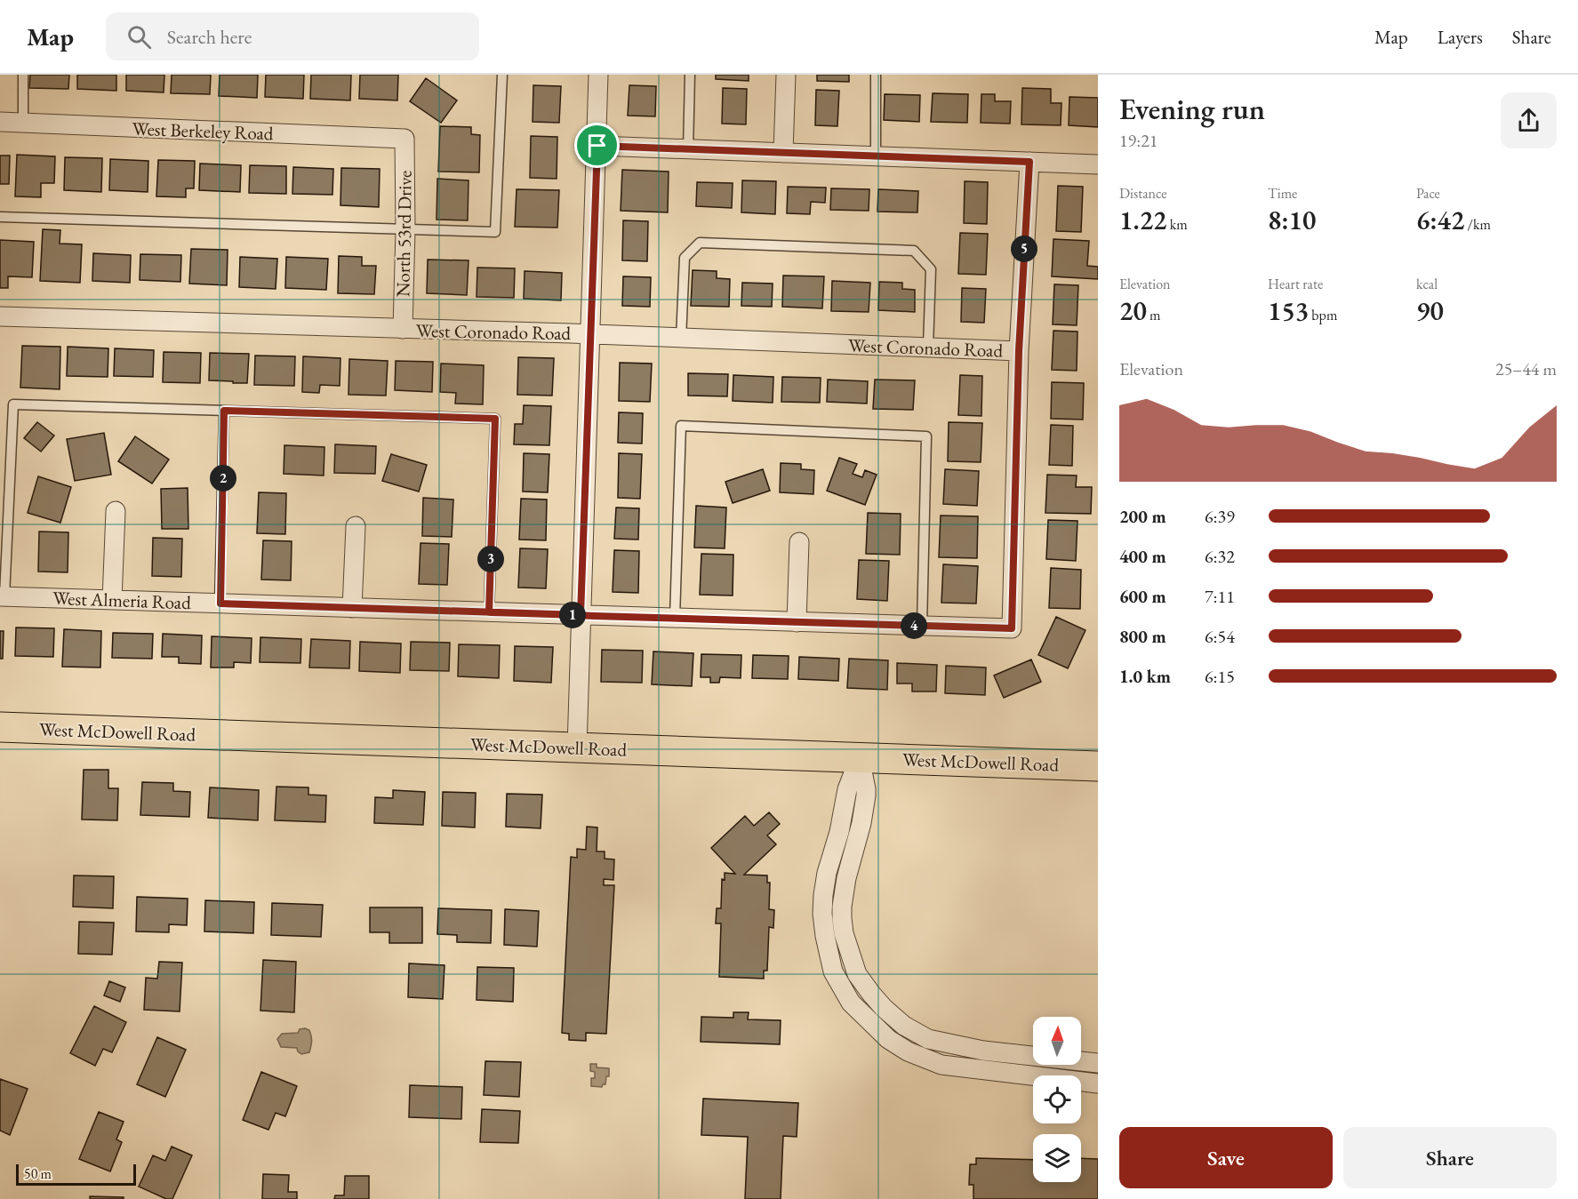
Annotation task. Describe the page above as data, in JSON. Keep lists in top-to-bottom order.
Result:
{
  "streets": {
    "main road": ["West McDowell Road"],
    "street": [
      "West Berkeley Road",
      "North 53rd Drive",
      "West Coronado Road",
      "West Almeria Road"
    ]
  },
  "crossings": [
    ["West Berkeley Road", "North 53rd Drive"],
    ["North 53rd Drive", "West Coronado Road"],
    ["West Coronado Road", "West Almeria Road"]
  ],
  "scale_bar": "50 m",
  "north": "top",
  "page": {
    "header": "Map",
    "search": "Search here",
    "nav": ["Map", "Layers", "Share"],
    "heading": ["Evening run", "19:21"],
    "stats": [
      ["Distance", "1.22 km"],
      ["Time", "8:10"],
      ["Pace", "6:42 /km"],
      ["Elevation", "20 m"],
      ["Heart rate", "153 bpm"],
      ["kcal", "90"]
    ],
    "pins": [
      "5",
      "2",
      "3",
      "1",
      "4"
    ],
    "chart": ["Elevation", "25–44 m"],
    "list": [
      {
        "name": "200 m",
        "note": "6:39"
      },
      {
        "name": "400 m",
        "note": "6:32"
      },
      {
        "name": "600 m",
        "note": "7:11"
      },
      {
        "name": "800 m",
        "note": "6:54"
      },
      {
        "name": "1.0 km",
        "note": "6:15"
      }
    ],
    "buttons": ["Save", "Share"],
    "scale": "50 m"
  }
}
